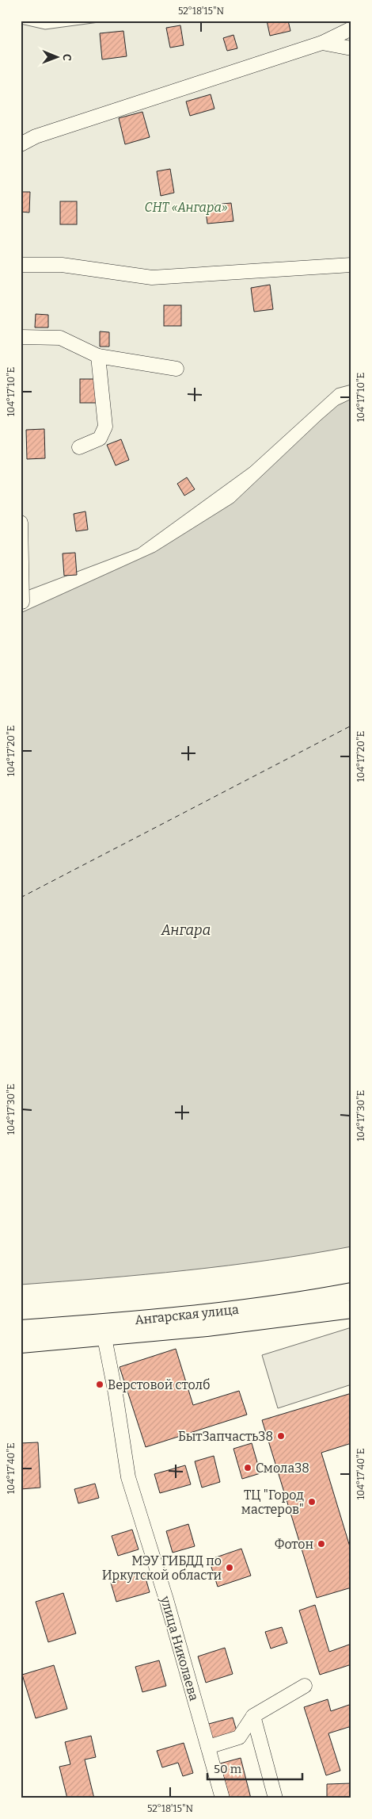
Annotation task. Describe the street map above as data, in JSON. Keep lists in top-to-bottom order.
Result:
{
  "streets": {
    "main road": ["Ангарская улица"],
    "street": ["улица Николаева"]
  },
  "crossings": [
    ["Ангарская улица", "улица Николаева"]
  ],
  "water": ["Ангара"],
  "parks": ["СНТ «Ангара»"],
  "places": [
    "Верстовой столб",
    "БытЗапчасть38",
    "Смола38",
    "ТЦ \"Город мастеров\"",
    "Фотон",
    "МЭУ ГИБДД по Иркутской области"
  ],
  "scale_bar": "50 m",
  "north": "right",
  "coordinates": [
    "52°18'15\"N",
    "104°17'10\"E",
    "104°17'20\"E",
    "104°17'30\"E",
    "104°17'40\"E"
  ]
}
